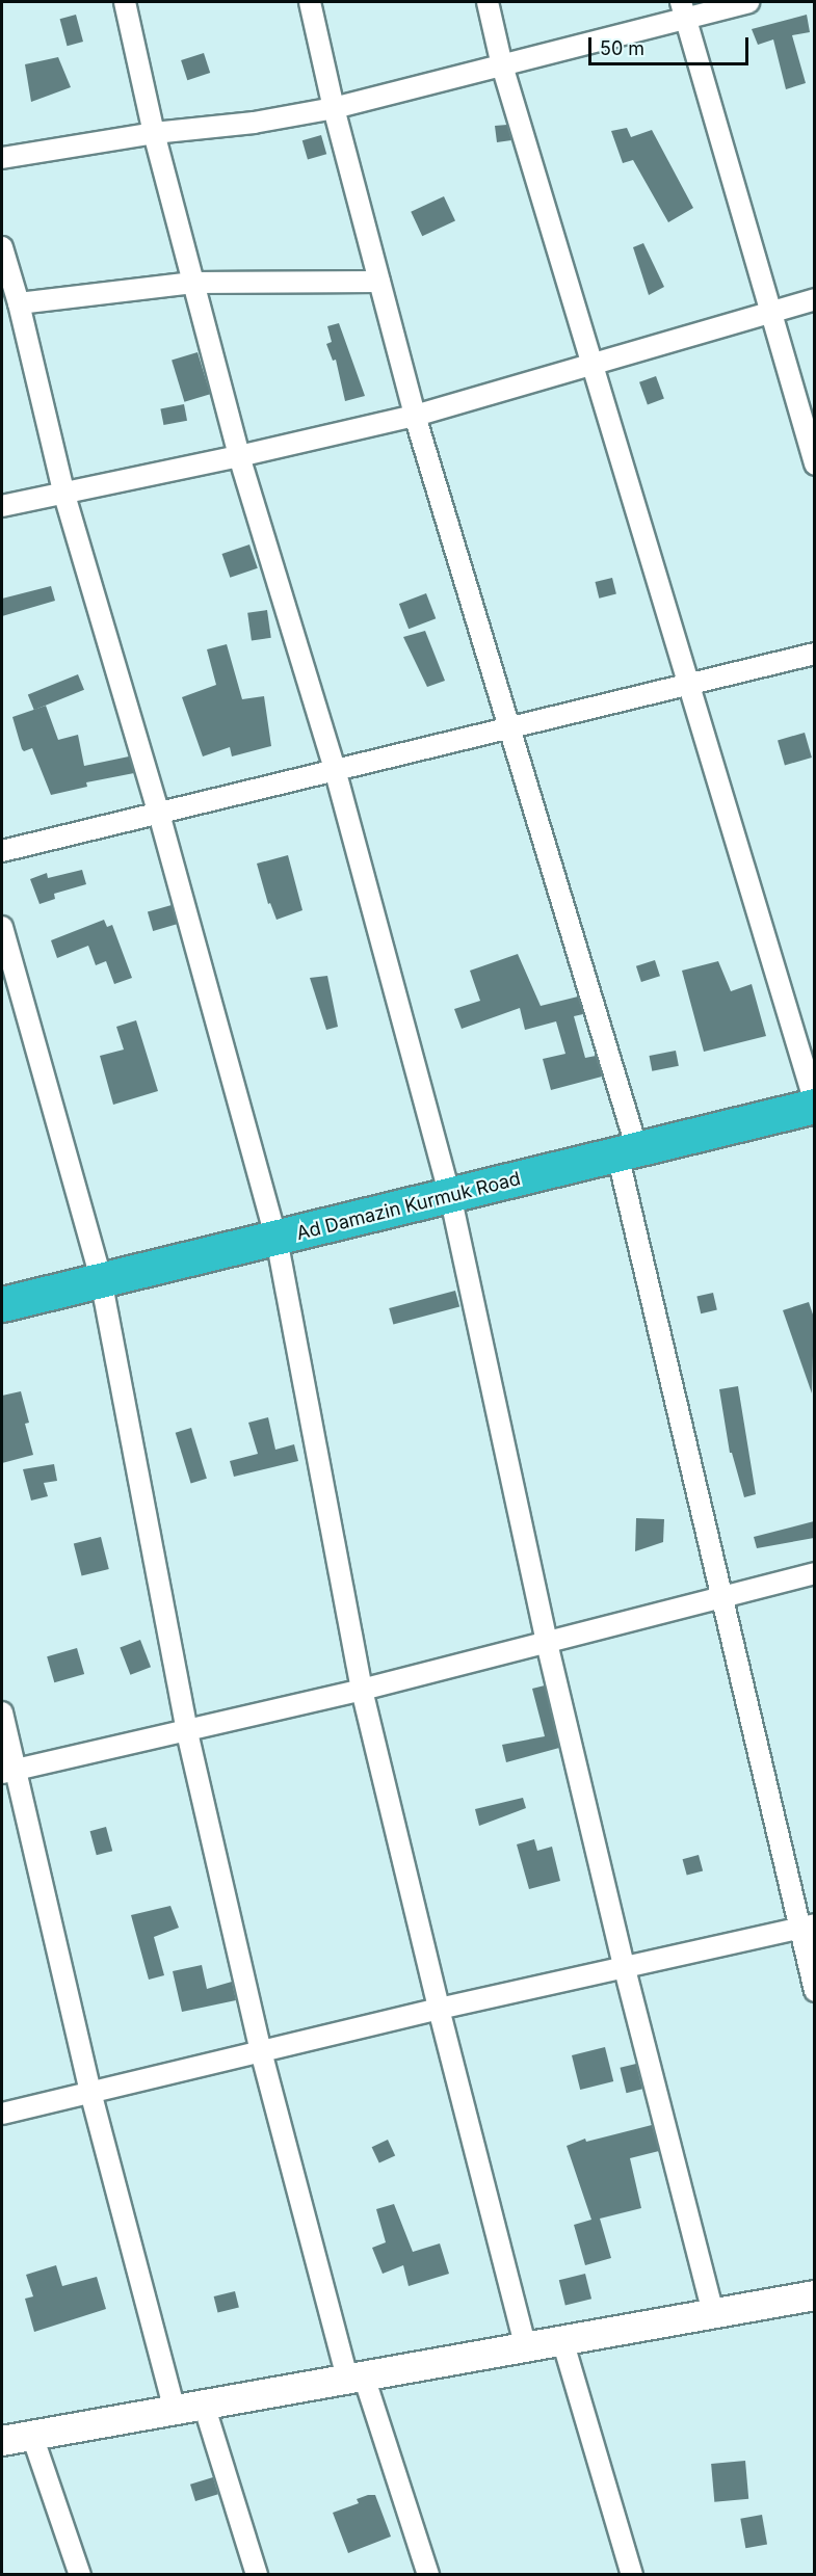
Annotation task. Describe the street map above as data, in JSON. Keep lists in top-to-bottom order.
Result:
{
  "streets": {
    "highway": ["Ad Damazin Kurmuk Road"]
  },
  "scale_bar": "50 m"
}
